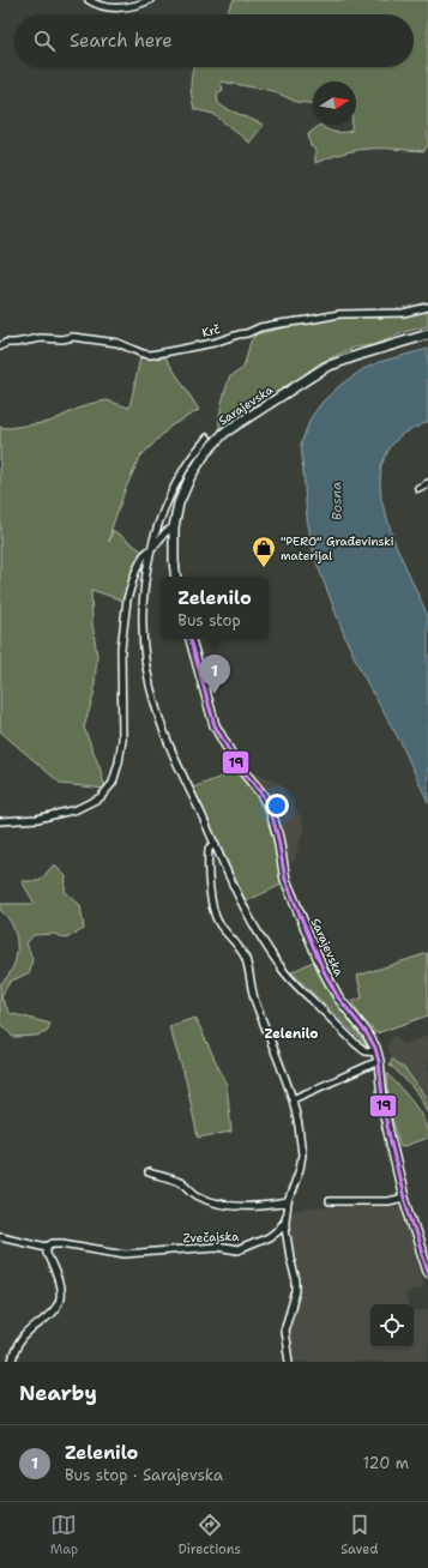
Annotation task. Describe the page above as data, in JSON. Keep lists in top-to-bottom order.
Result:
{
  "streets": {
    "main road": ["Sarajevska"],
    "street": ["Krč", "Zvečajska"]
  },
  "districts": ["Zelenilo"],
  "water": ["Bosna"],
  "places": {
    "shop": ["\"PERO\" Građevinski materijal"]
  },
  "lines": ["transit line 19"],
  "north": "right",
  "page": {
    "search": "Search here",
    "popup": ["Zelenilo", "Bus stop"],
    "pins": "1",
    "heading": "Nearby",
    "list": [
      {
        "mark": "1",
        "name": "Zelenilo",
        "note": "Bus stop · Sarajevska",
        "value": "120 m"
      }
    ],
    "nav": ["Map", "Directions", "Saved"]
  }
}
